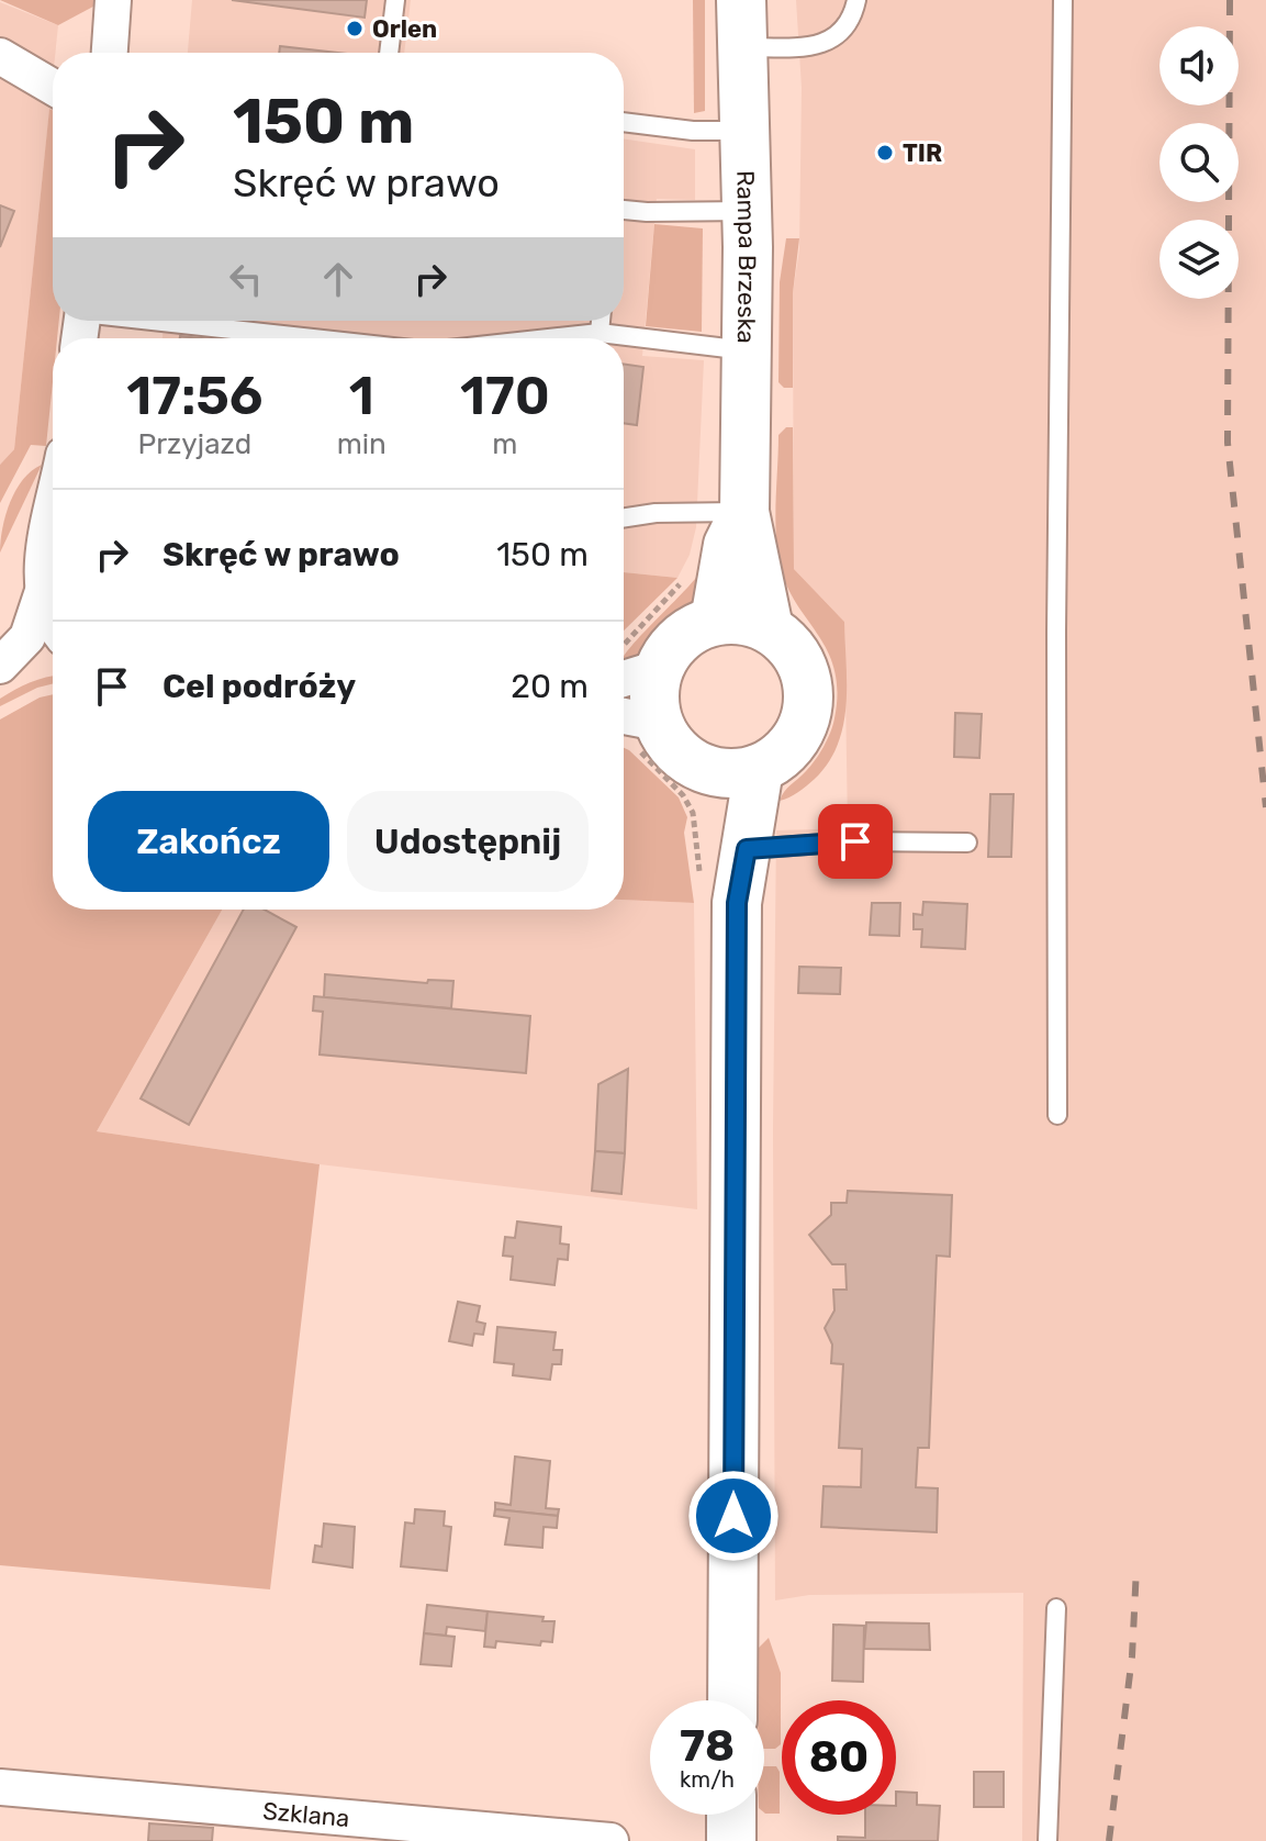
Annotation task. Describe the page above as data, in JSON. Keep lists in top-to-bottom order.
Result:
{
  "streets": {
    "highway": ["Rampa Brzeska"],
    "street": ["Szklana"]
  },
  "places": ["Orlen", "TIR"],
  "page": {
    "turn": ["150 m", "Skręć w prawo"],
    "eta": [
      "17:56",
      "Przyjazd",
      "1",
      "min",
      "170",
      "m"
    ],
    "list": [
      {
        "name": "Skręć w prawo",
        "value": "150 m"
      },
      {
        "name": "Cel podróży",
        "value": "20 m"
      }
    ],
    "buttons": ["Zakończ", "Udostępnij"],
    "speed": "78 km/h",
    "limit": "80"
  }
}
